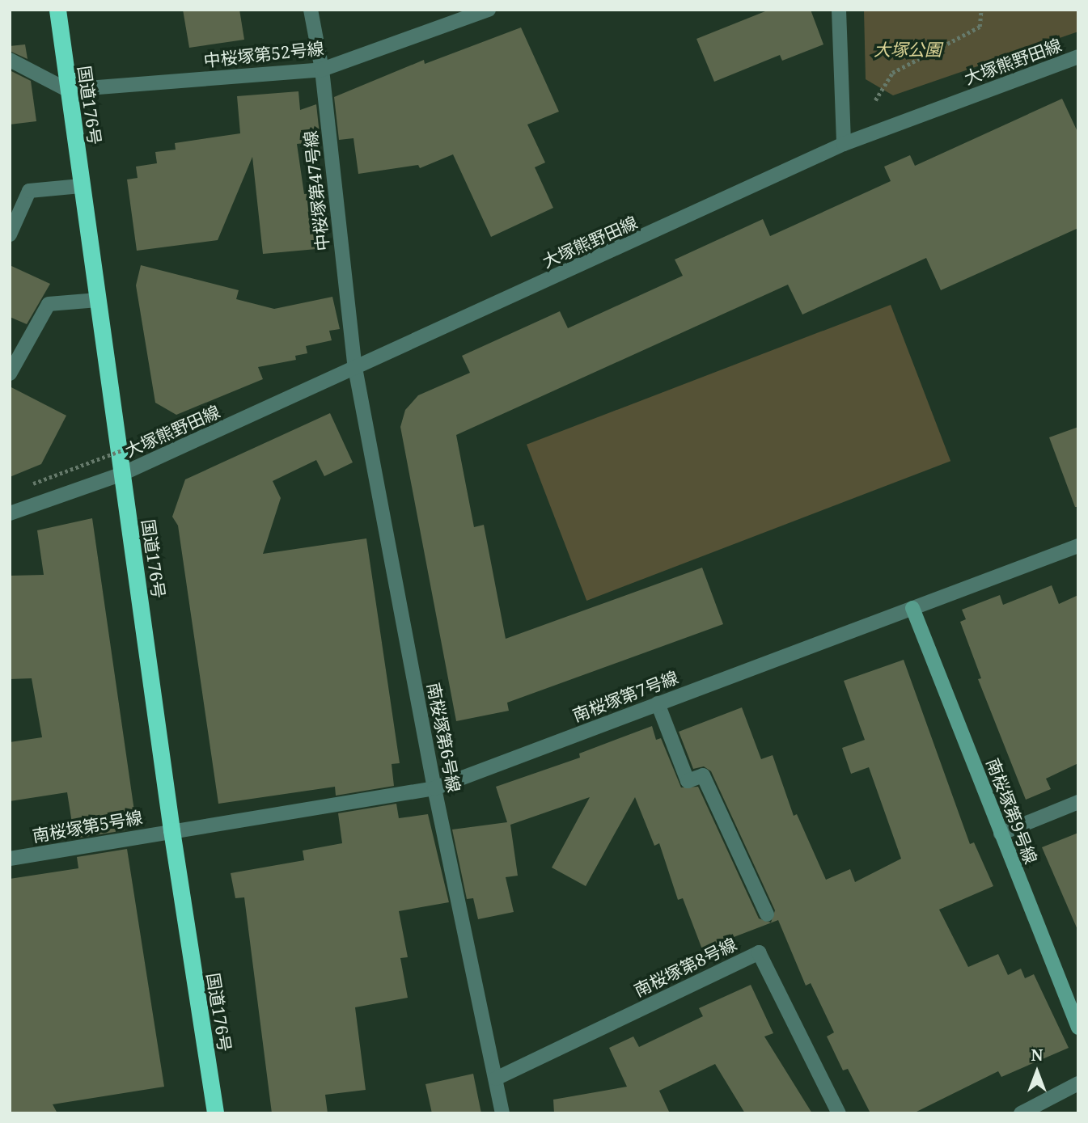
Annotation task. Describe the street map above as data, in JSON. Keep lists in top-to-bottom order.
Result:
{
  "streets": {
    "highway": ["国道176号"],
    "street": [
      "中桜塚第52号線",
      "大塚熊野田線",
      "中桜塚第47号線",
      "南桜塚第7号線",
      "南桜塚第6号線",
      "南桜塚第9号線",
      "南桜塚第5号線",
      "南桜塚第8号線"
    ]
  },
  "crossings": [
    ["中桜塚第52号線", "国道176号"],
    ["中桜塚第52号線", "中桜塚第47号線"],
    ["大塚熊野田線", "国道176号"],
    ["大塚熊野田線", "中桜塚第47号線"],
    ["大塚熊野田線", "南桜塚第6号線"],
    ["国道176号", "南桜塚第7号線"],
    ["国道176号", "南桜塚第5号線"],
    ["中桜塚第47号線", "南桜塚第6号線"],
    ["南桜塚第7号線", "南桜塚第6号線"],
    ["南桜塚第7号線", "南桜塚第9号線"],
    ["南桜塚第7号線", "南桜塚第5号線"],
    ["南桜塚第6号線", "南桜塚第8号線"]
  ],
  "parks": ["大塚公園"],
  "north": "top"
}
